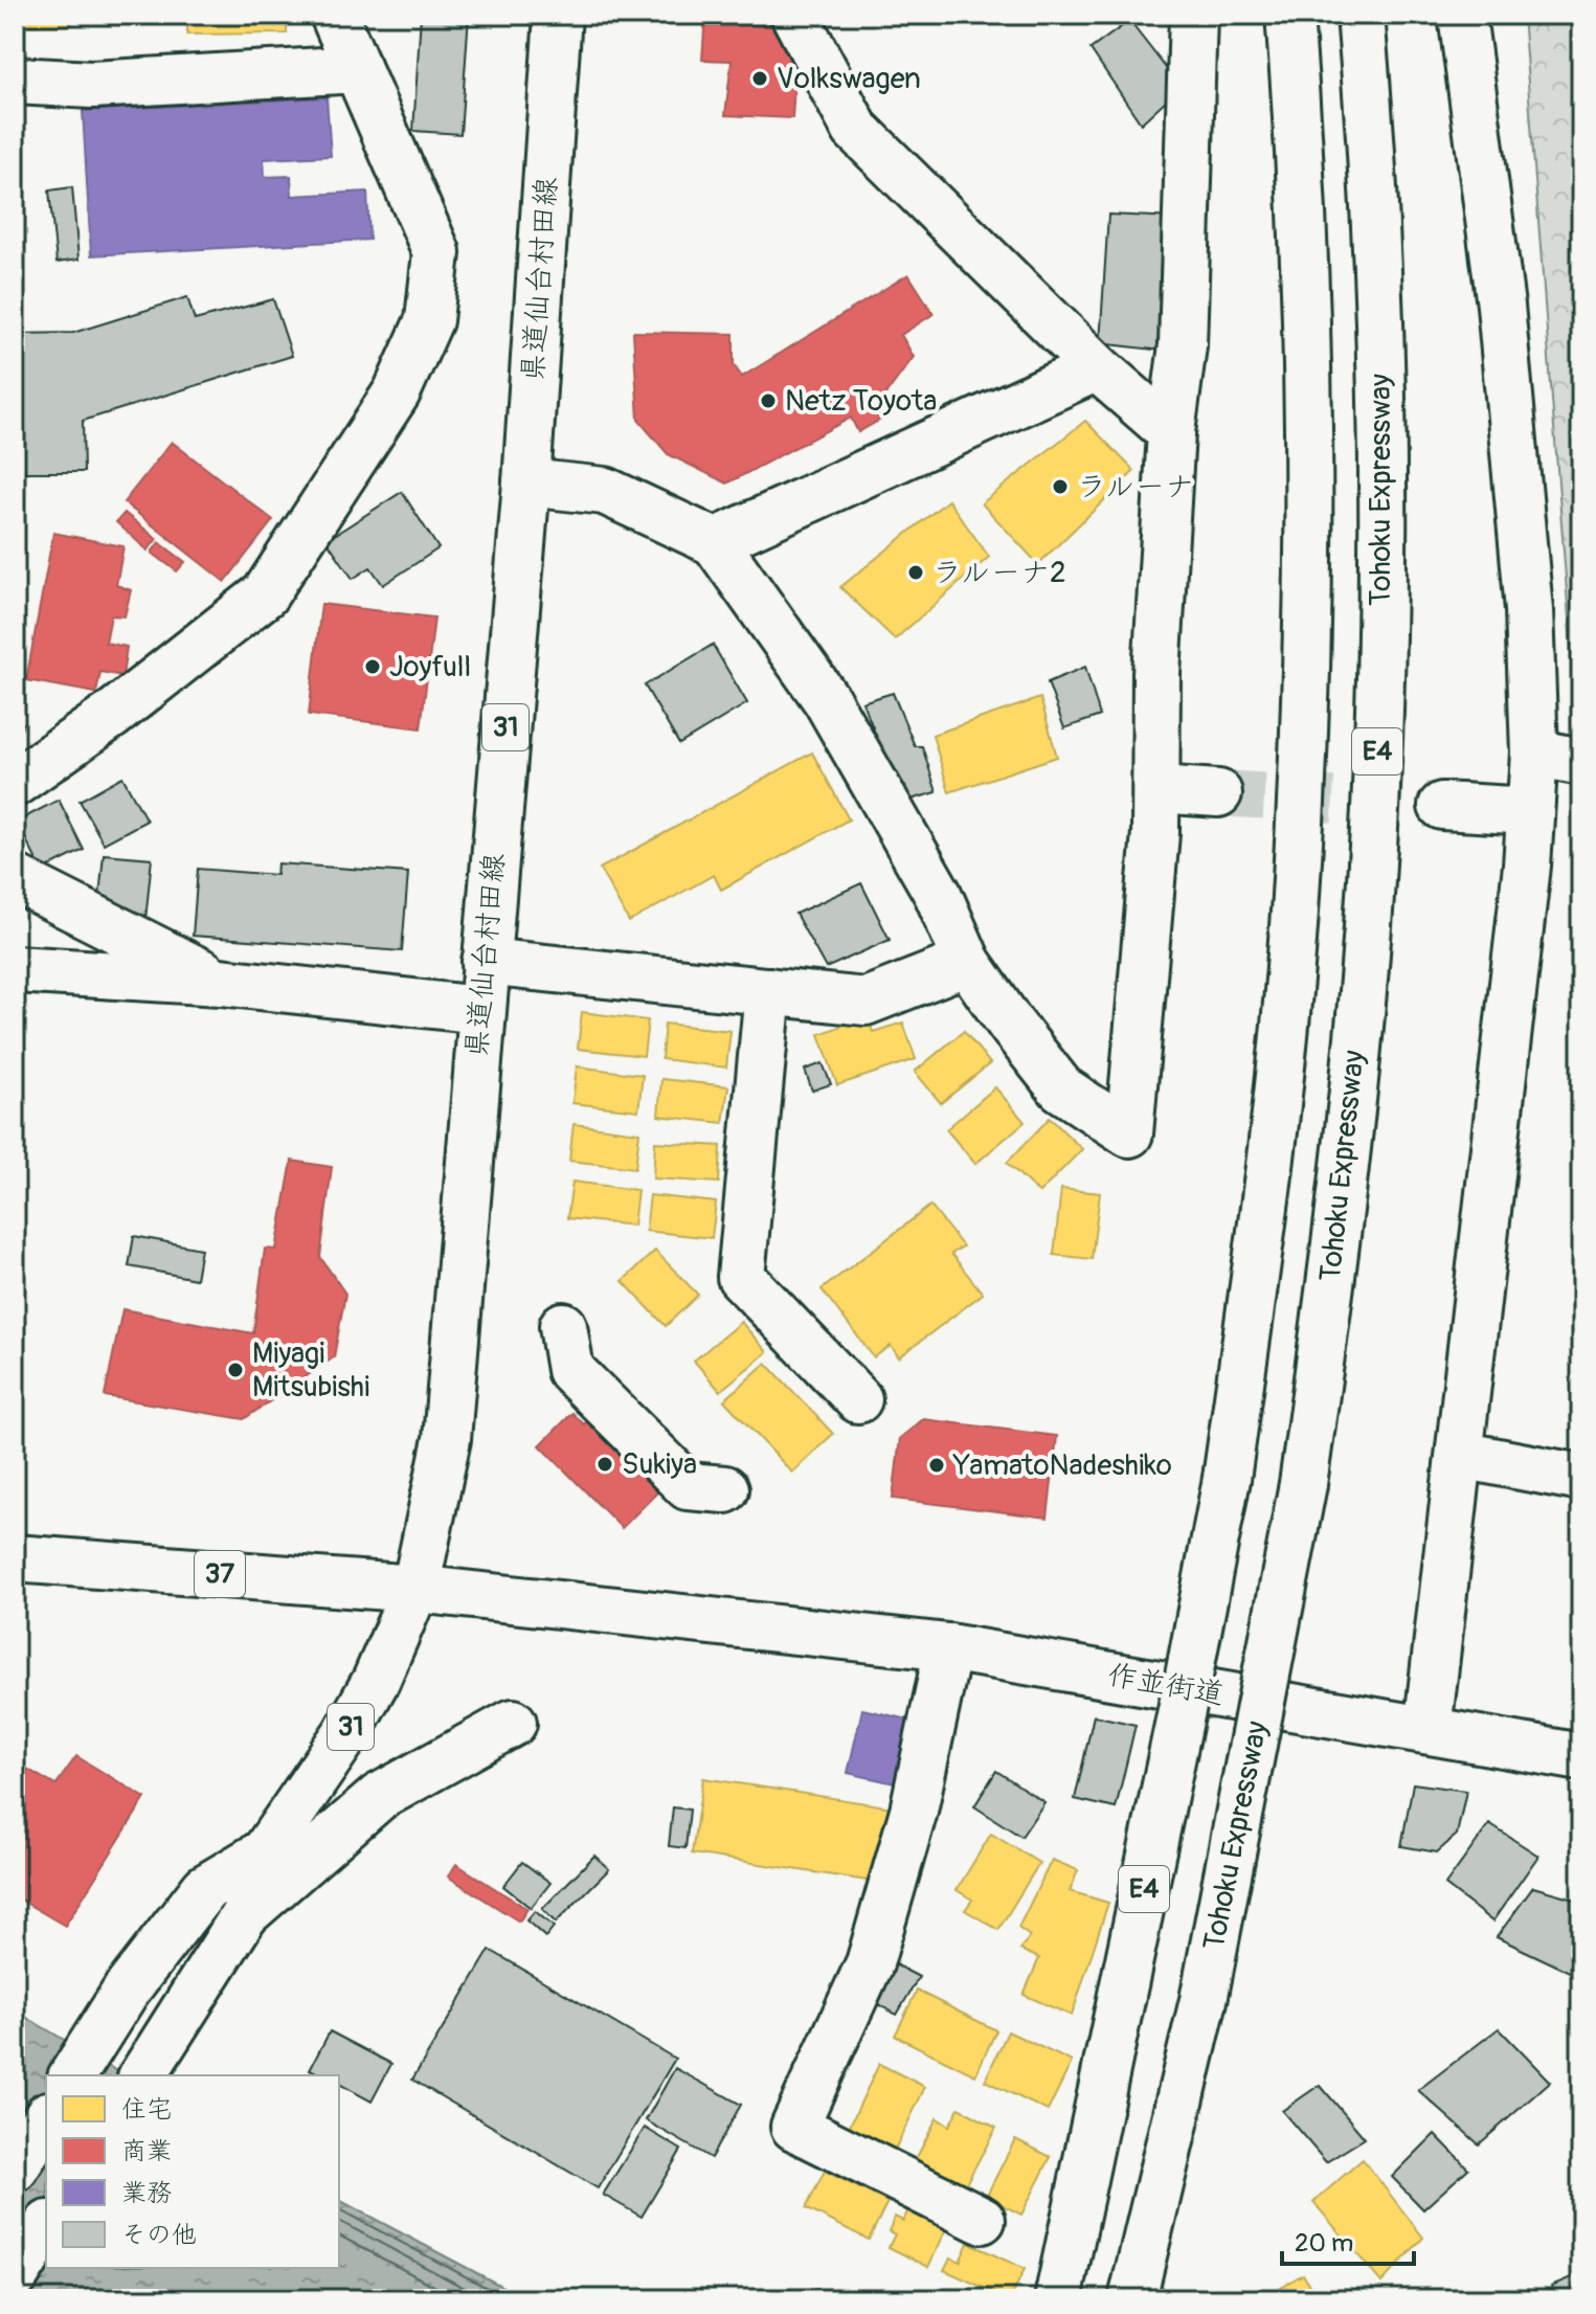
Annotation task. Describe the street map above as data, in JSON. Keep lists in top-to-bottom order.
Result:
{
  "streets": {
    "main road": [
      "県道仙台村田線",
      "Tohoku Expressway",
      "31",
      "E4",
      "37",
      "作並街道"
    ]
  },
  "crossings": [
    ["県道仙台村田線", "37"],
    ["県道仙台村田線", "作並街道"],
    ["37", "作並街道"]
  ],
  "places": [
    "Volkswagen",
    "Netz Toyota",
    "ラルーナ",
    "ラルーナ2",
    "Joyfull",
    "Miyagi Mitsubishi",
    "Sukiya",
    "YamatoNadeshiko"
  ],
  "legend": [
    "住宅",
    "商業",
    "業務",
    "その他"
  ],
  "scale_bar": "20 m"
}
